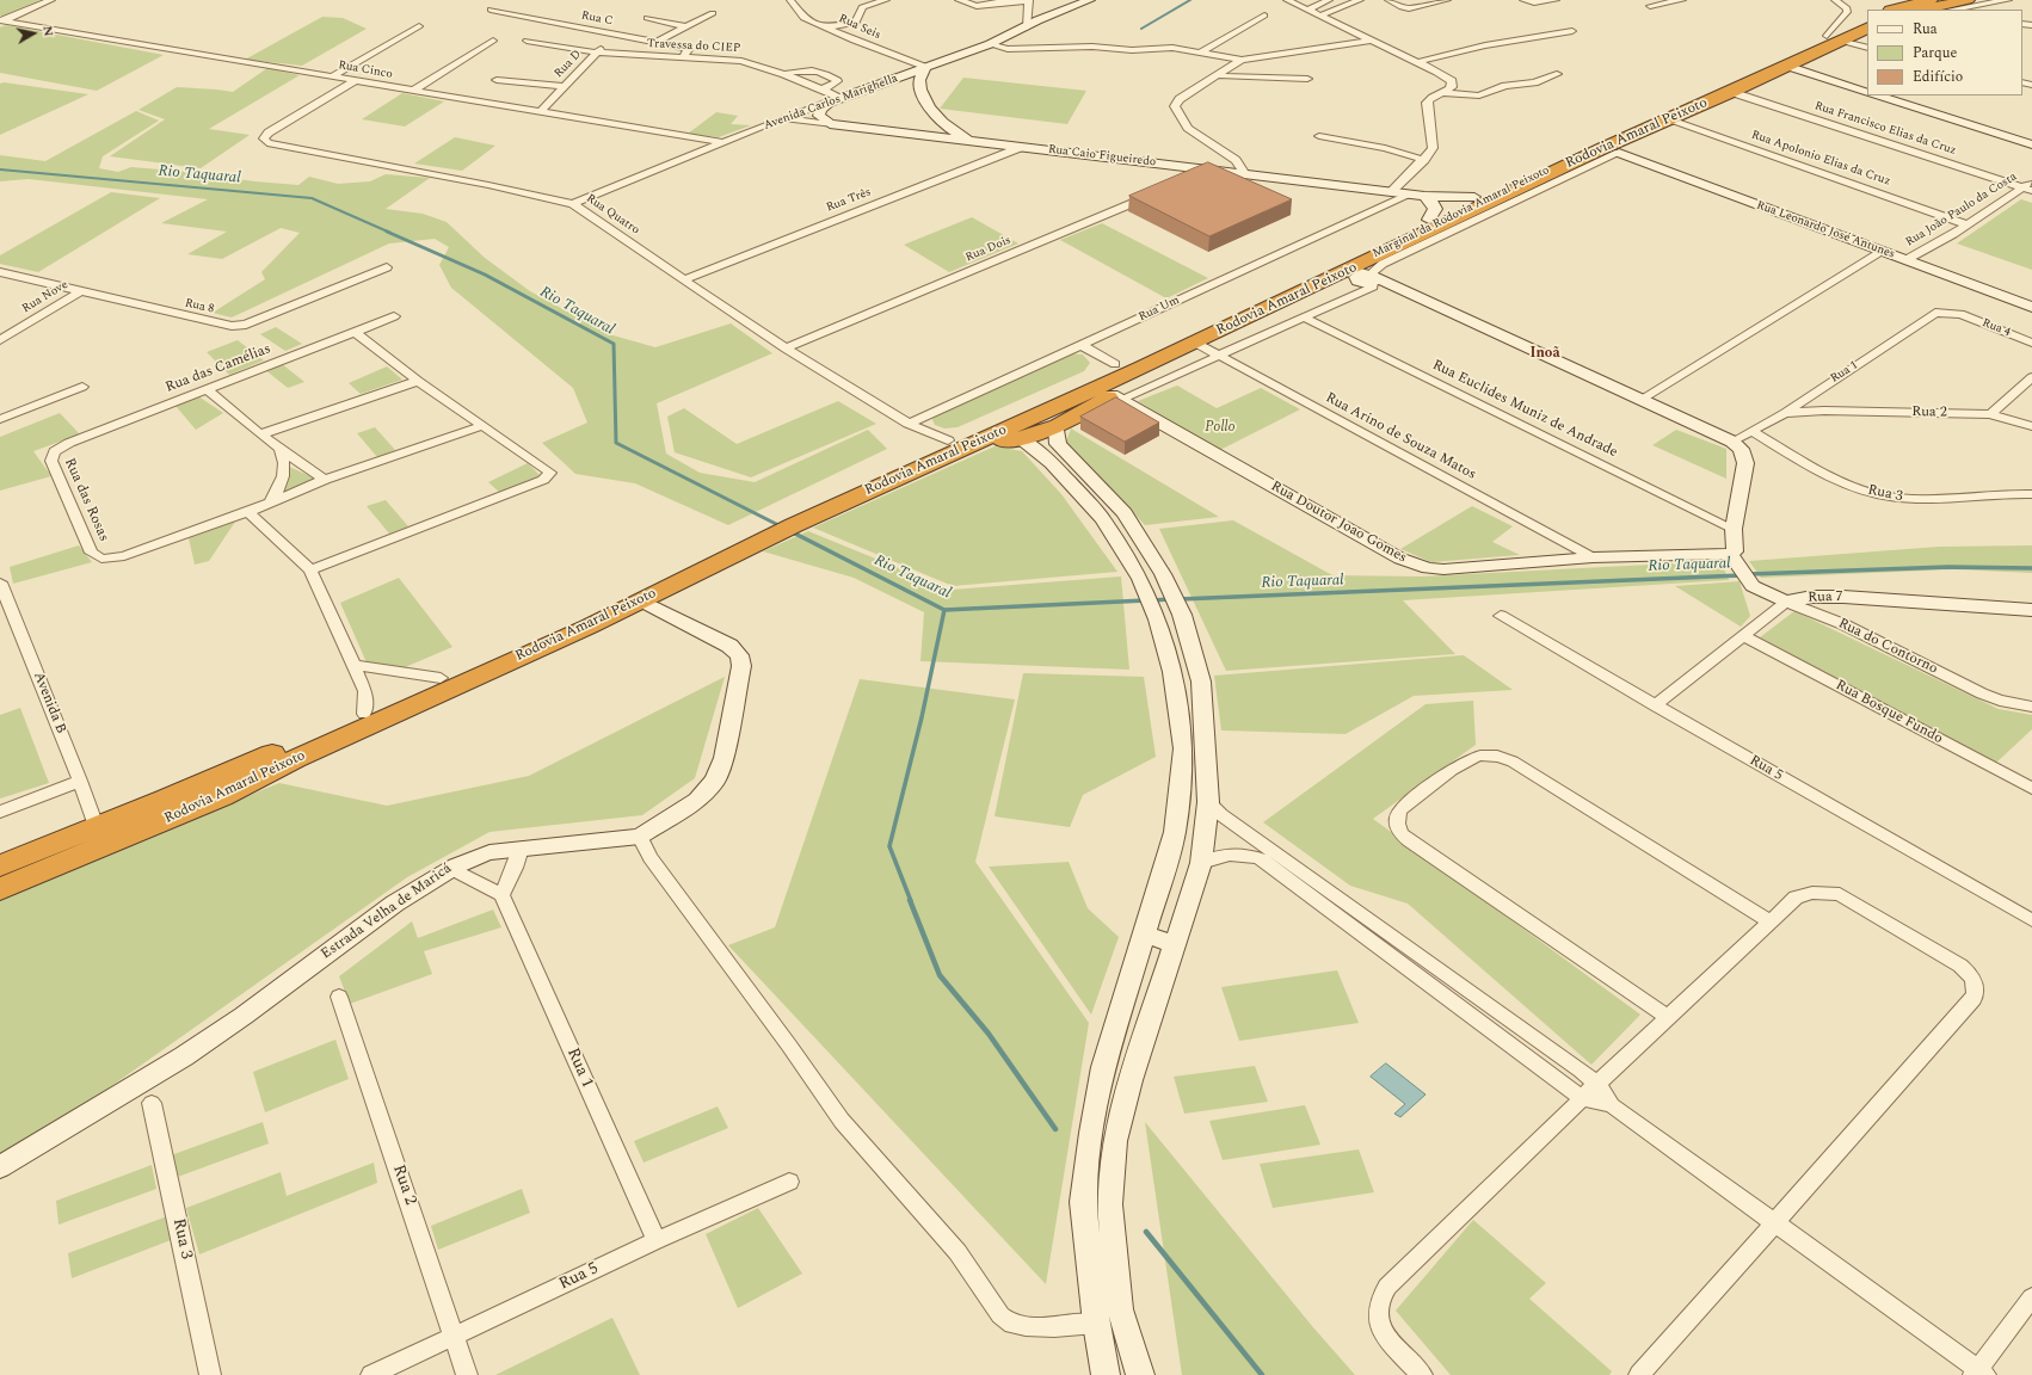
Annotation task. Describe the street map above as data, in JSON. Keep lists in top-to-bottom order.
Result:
{
  "streets": {
    "highway": ["Rodovia Amaral Peixoto"],
    "street": [
      "Rua C",
      "Rua Seis",
      "Travessa do CIEP",
      "Rua D",
      "Rua Cinco",
      "Avenida Carlos Marighella",
      "Rua Francisco Elias da Cruz",
      "Rua Caio Figueiredo",
      "Rua Apolonio Elias da Cruz",
      "Rua Três",
      "Rua João Paulo da Costa",
      "Marginal da Rodovia Amaral Peixoto",
      "Rua Quatro",
      "Rua Leonardo José Antunes",
      "Rua Dois",
      "Rua Nove",
      "Rua 8",
      "Rua Um",
      "Rua 4",
      "Rua das Camélias",
      "Rua 1",
      "Rua Euclides Muniz de Andrade",
      "Rua 2",
      "Rua Arino de Souza Matos",
      "Rua 3",
      "Rua das Rosas",
      "Rua Doutor Joao Gomes",
      "Rua 7",
      "Rua do Contorno",
      "Avenida B",
      "Rua Bosque Fundo",
      "Rua 5",
      "Estrada Velha de Maricá"
    ]
  },
  "crossings": [
    ["Rua C", "Travessa do CIEP"],
    ["Rua C", "Rua D"],
    ["Rua Seis", "Avenida Carlos Marighella"],
    ["Travessa do CIEP", "Rua D"],
    ["Travessa do CIEP", "Avenida Carlos Marighella"],
    ["Rua D", "Rua Cinco"],
    ["Rua Cinco", "Avenida Carlos Marighella"],
    ["Rua Cinco", "Rua Quatro"],
    ["Avenida Carlos Marighella", "Rua Quatro"],
    ["Rua Francisco Elias da Cruz", "Rodovia Amaral Peixoto"],
    ["Rua Francisco Elias da Cruz", "Rua João Paulo da Costa"],
    ["Rodovia Amaral Peixoto", "Rua Caio Figueiredo"],
    ["Rodovia Amaral Peixoto", "Rua Apolonio Elias da Cruz"],
    ["Rodovia Amaral Peixoto", "Marginal da Rodovia Amaral Peixoto"],
    ["Rodovia Amaral Peixoto", "Rua Quatro"],
    ["Rodovia Amaral Peixoto", "Rua Arino de Souza Matos"],
    ["Rodovia Amaral Peixoto", "Avenida B"],
    ["Rodovia Amaral Peixoto", "Estrada Velha de Maricá"],
    ["Rua Caio Figueiredo", "Rua Três"],
    ["Rua Caio Figueiredo", "Rua Um"],
    ["Rua Apolonio Elias da Cruz", "Rua João Paulo da Costa"],
    ["Rua Três", "Rua Quatro"],
    ["Rua João Paulo da Costa", "Rua Leonardo José Antunes"],
    ["Marginal da Rodovia Amaral Peixoto", "Rua Leonardo José Antunes"],
    ["Marginal da Rodovia Amaral Peixoto", "Rua Euclides Muniz de Andrade"],
    ["Marginal da Rodovia Amaral Peixoto", "Rua Arino de Souza Matos"],
    ["Marginal da Rodovia Amaral Peixoto", "Rua Doutor Joao Gomes"],
    ["Rua Quatro", "Rua Dois"],
    ["Rua Quatro", "Rua Um"],
    ["Rua Nove", "Rua 8"],
    ["Rua 4", "Rua 1"],
    ["Rua das Camélias", "Rua das Rosas"],
    ["Rua 1", "Rua 2"],
    ["Rua 1", "Rua 3"],
    ["Rua 1", "Rua 5"],
    ["Rua 2", "Rua 5"],
    ["Rua Arino de Souza Matos", "Rua Doutor Joao Gomes"],
    ["Rua Doutor Joao Gomes", "Rua do Contorno"],
    ["Rua 7", "Rua do Contorno"],
    ["Rua 7", "Rua Bosque Fundo"],
    ["Rua 7", "Rua 5"]
  ],
  "districts": ["Inoã"],
  "water": ["Rio Taquaral"],
  "parks": ["Pollo"],
  "legend": ["Rua", "Parque", "Edifício"],
  "north": "right"
}
